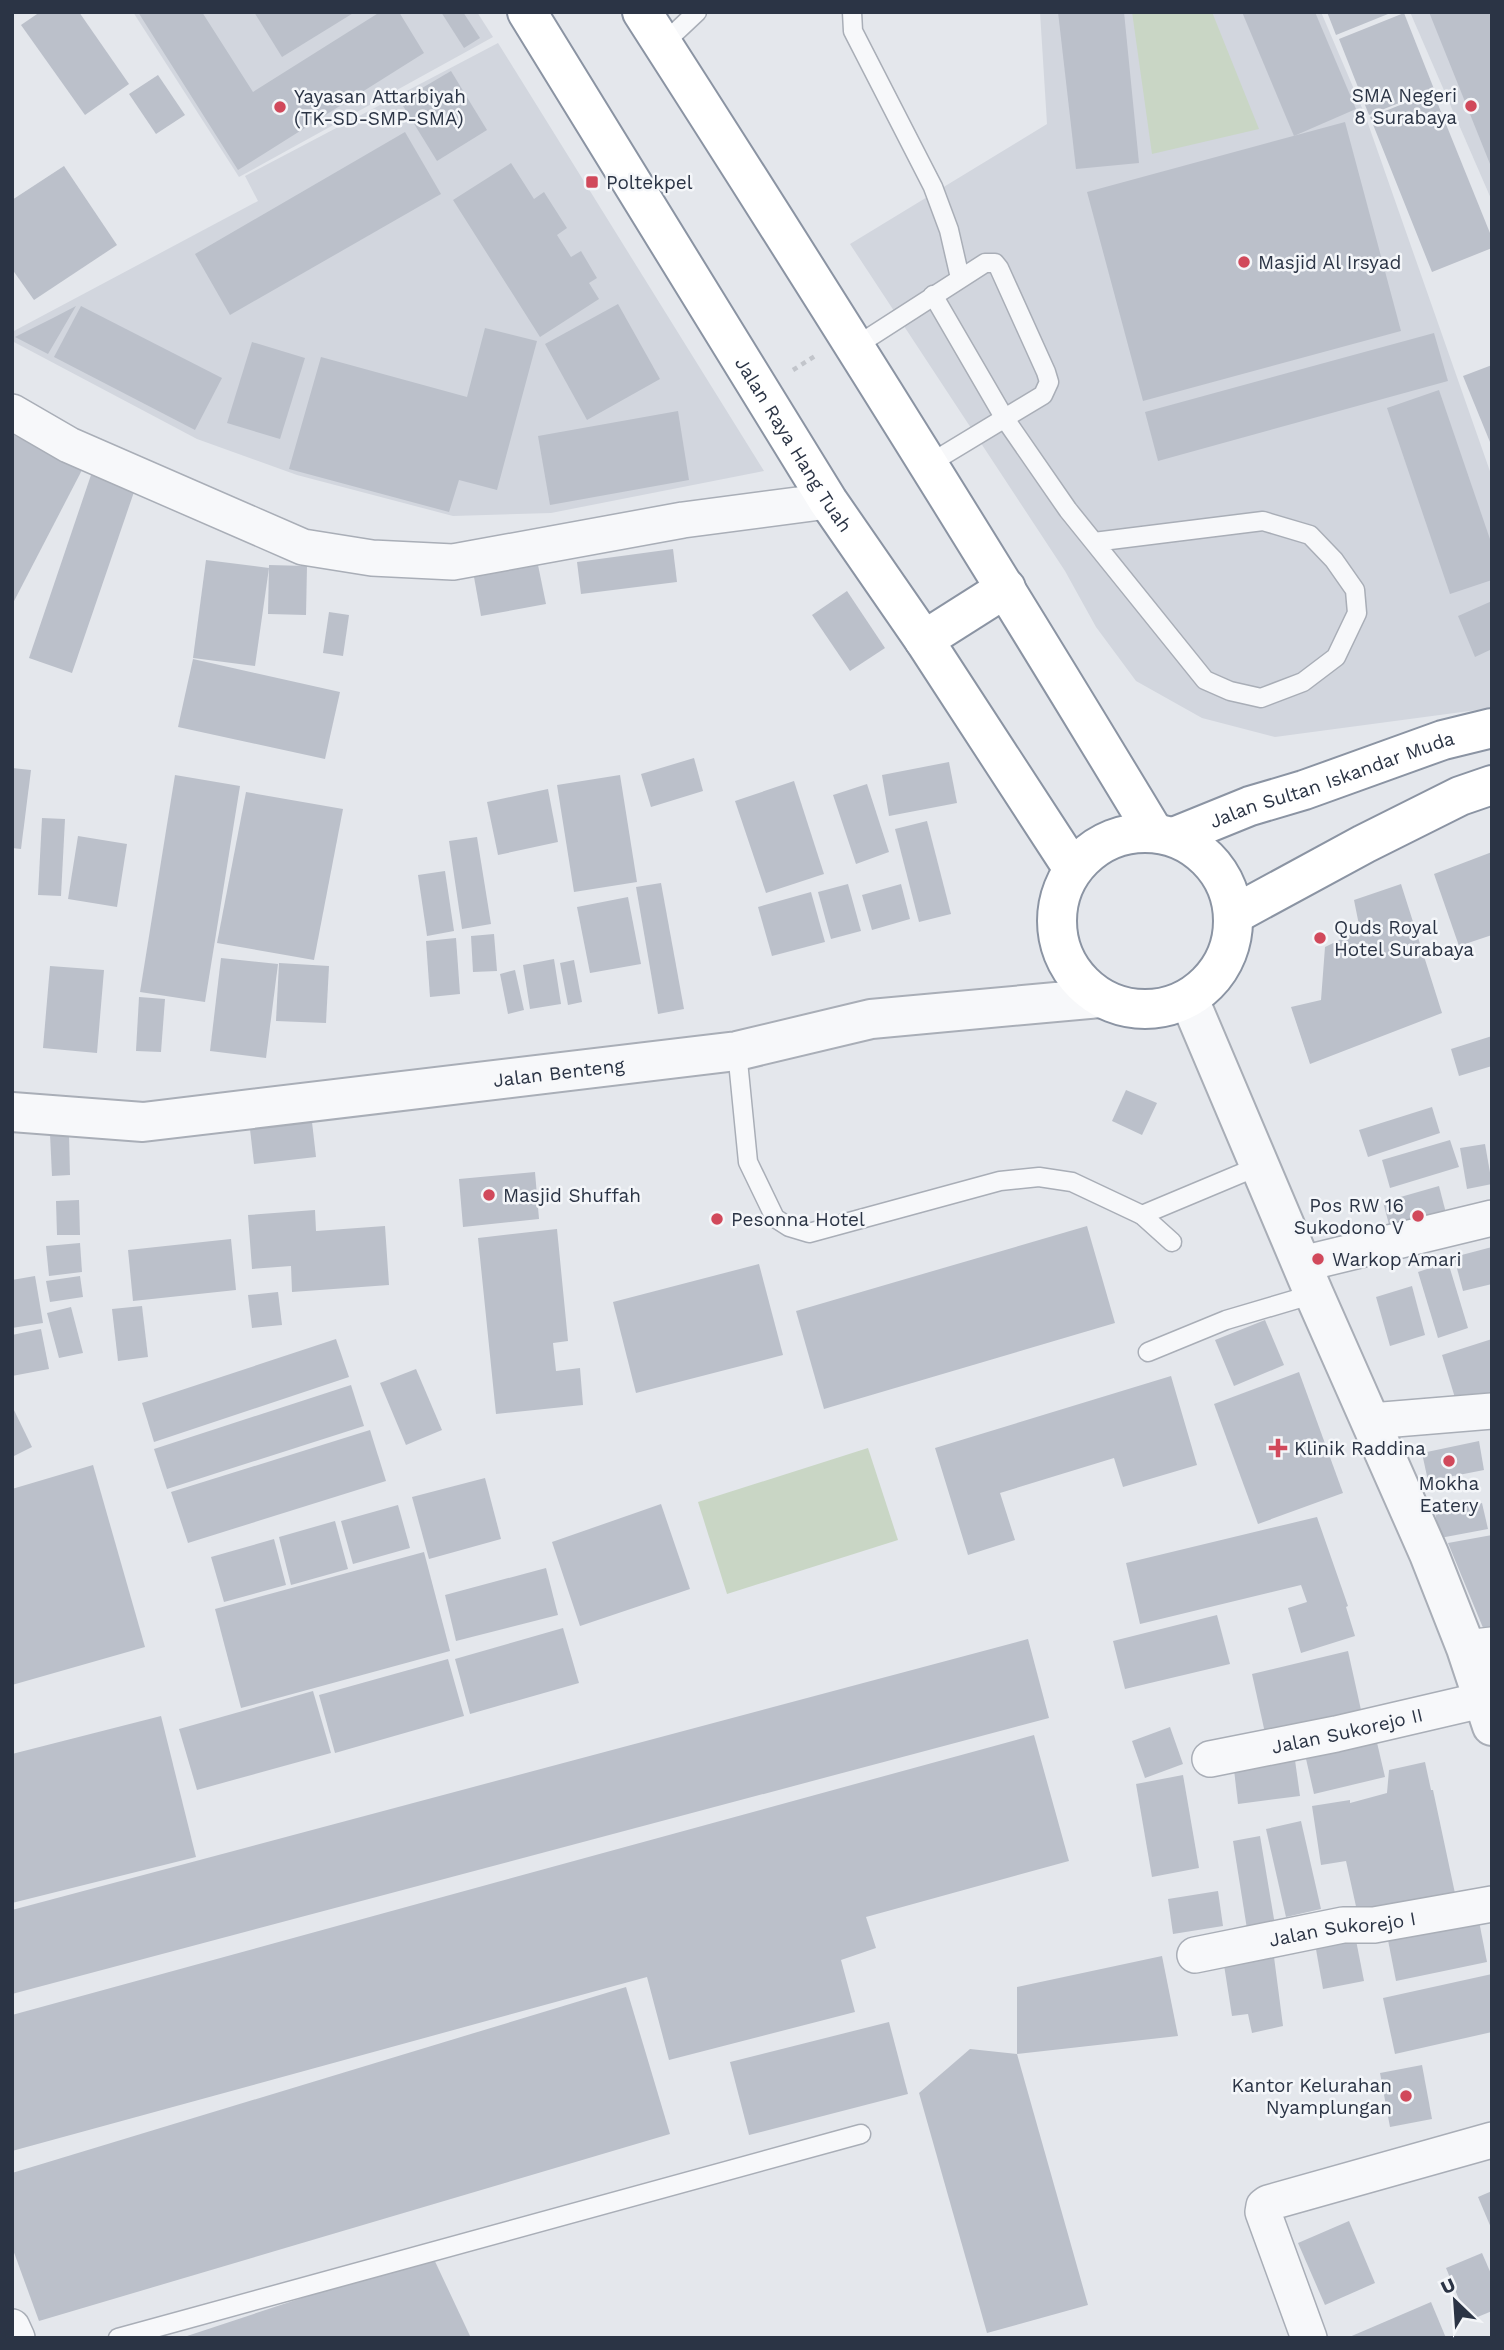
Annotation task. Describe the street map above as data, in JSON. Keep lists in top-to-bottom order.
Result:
{
  "streets": {
    "highway": ["Jalan Raya Hang Tuah", "Jalan Sultan Iskandar Muda"],
    "street": ["Jalan Benteng", "Jalan Sukorejo II", "Jalan Sukorejo I"]
  },
  "crossings": [
    ["Jalan Raya Hang Tuah", "Jalan Sultan Iskandar Muda"],
    ["Jalan Raya Hang Tuah", "Jalan Benteng"],
    ["Jalan Sultan Iskandar Muda", "Jalan Benteng"]
  ],
  "places": {
    "other": [
      "SMA Negeri 8 Surabaya",
      "Yayasan Attarbiyah (TK-SD-SMP-SMA)",
      "Masjid Al Irsyad",
      "Quds Royal Hotel Surabaya",
      "Masjid Shuffah",
      "Pos RW 16 Sukodono V",
      "Pesonna Hotel",
      "Warkop Amari",
      "Mokha Eatery",
      "Kantor Kelurahan Nyamplungan"
    ],
    "transit": ["Poltekpel"],
    "health": ["Klinik Raddina"]
  },
  "north": "top left"
}
